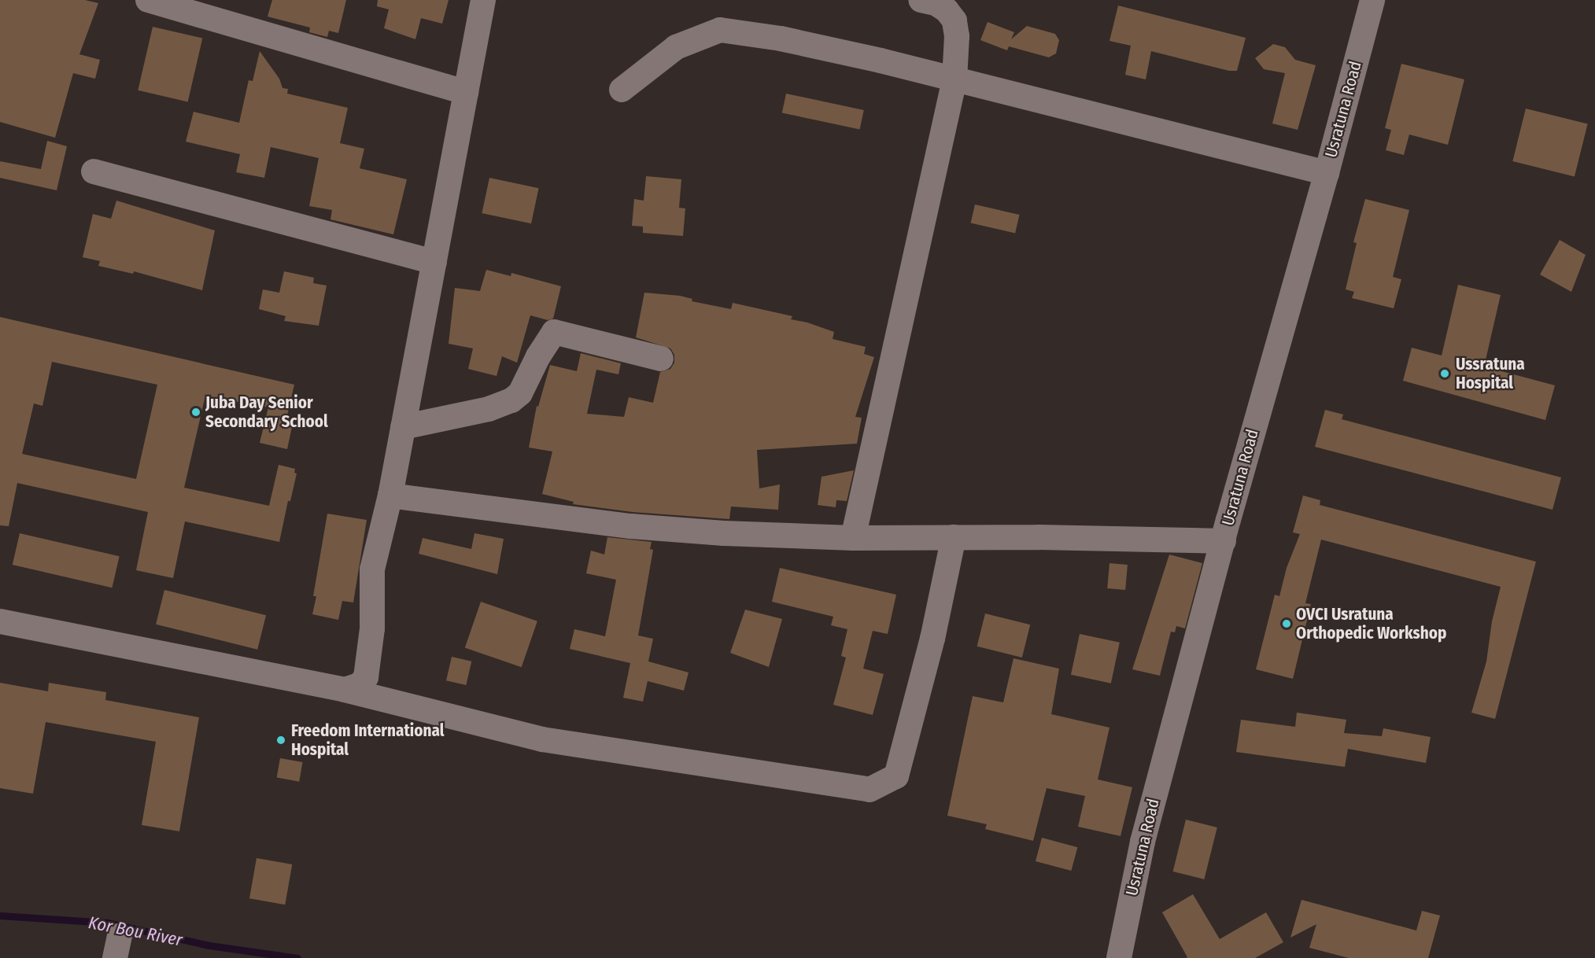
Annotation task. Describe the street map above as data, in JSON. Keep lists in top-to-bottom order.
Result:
{
  "streets": {
    "street": ["Usratuna Road"]
  },
  "water": ["Kor Bou River"],
  "places": [
    "Ussratuna Hospital",
    "Juba Day Senior Secondary School",
    "OVCI Usratuna Orthopedic Workshop",
    "Freedom International Hospital"
  ]
}
